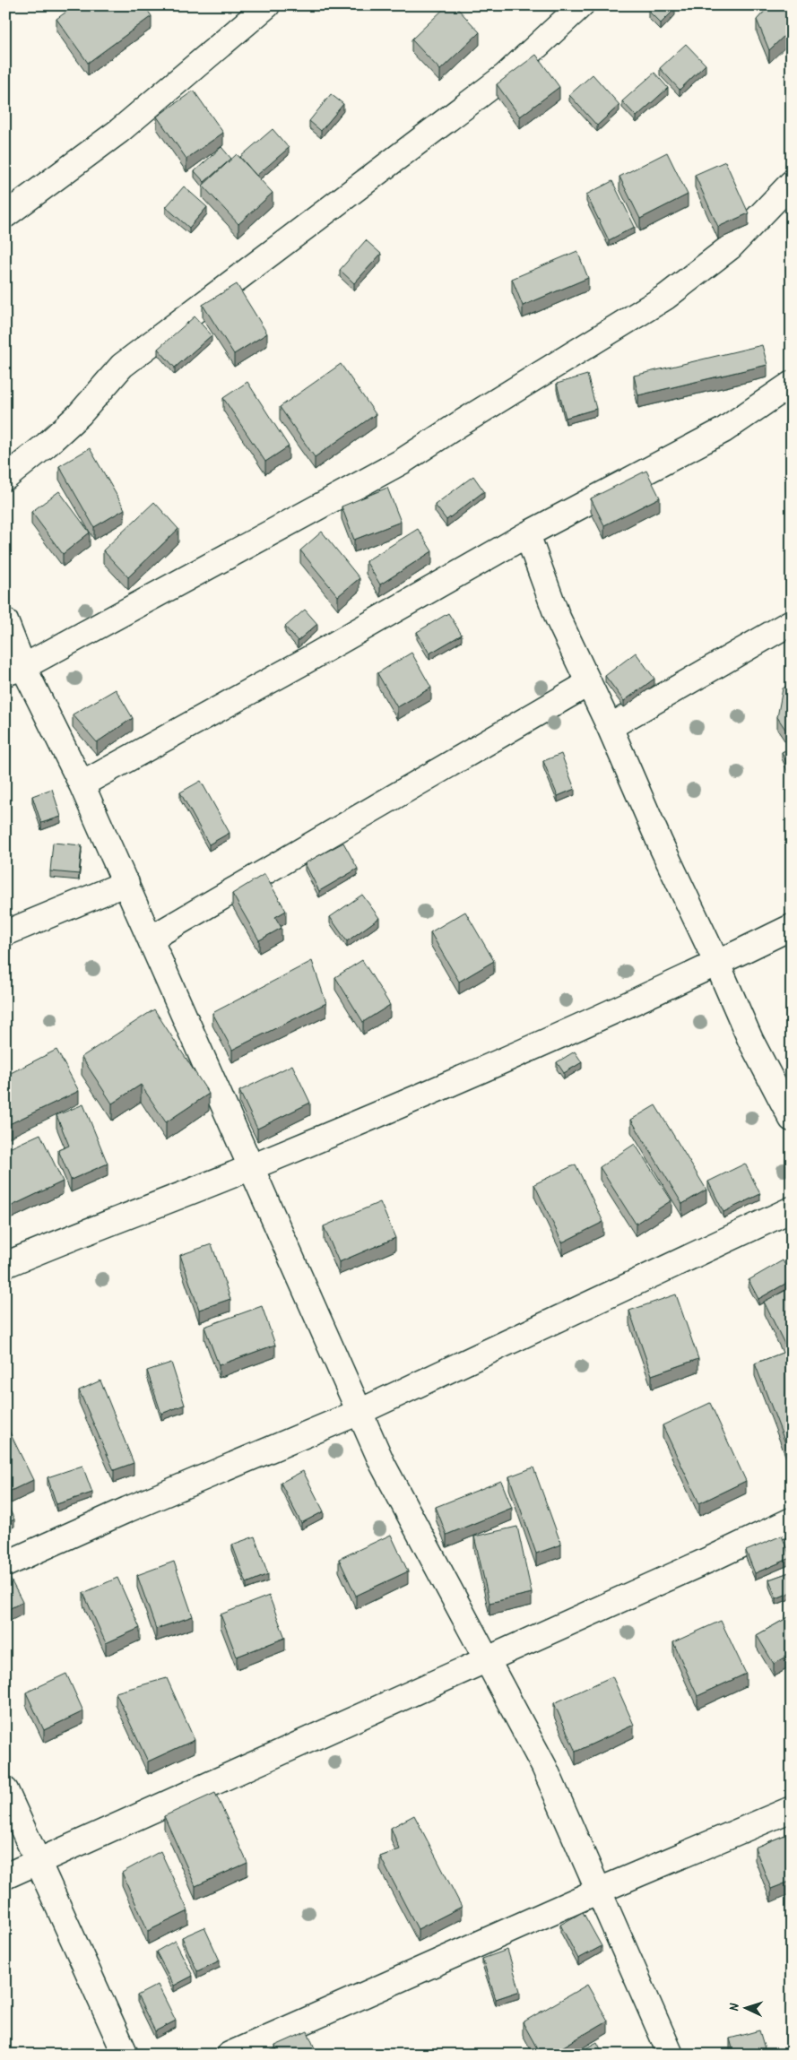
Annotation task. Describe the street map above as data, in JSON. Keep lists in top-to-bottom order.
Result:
{
  "north": "left"
}
